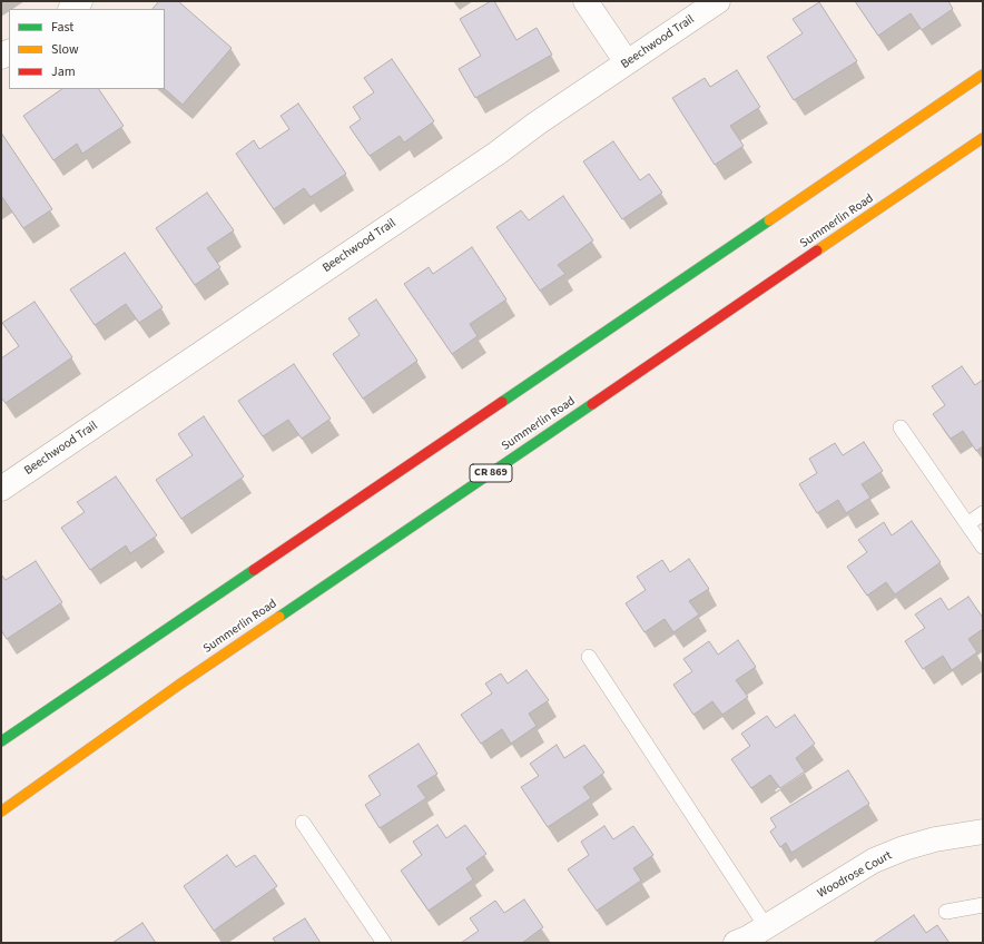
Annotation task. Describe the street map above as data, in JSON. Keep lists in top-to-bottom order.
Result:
{
  "streets": {
    "main road": ["Summerlin Road", "CR 869"],
    "street": ["Beechwood Trail", "Woodrose Court"]
  },
  "legend": ["Fast", "Slow", "Jam"]
}
